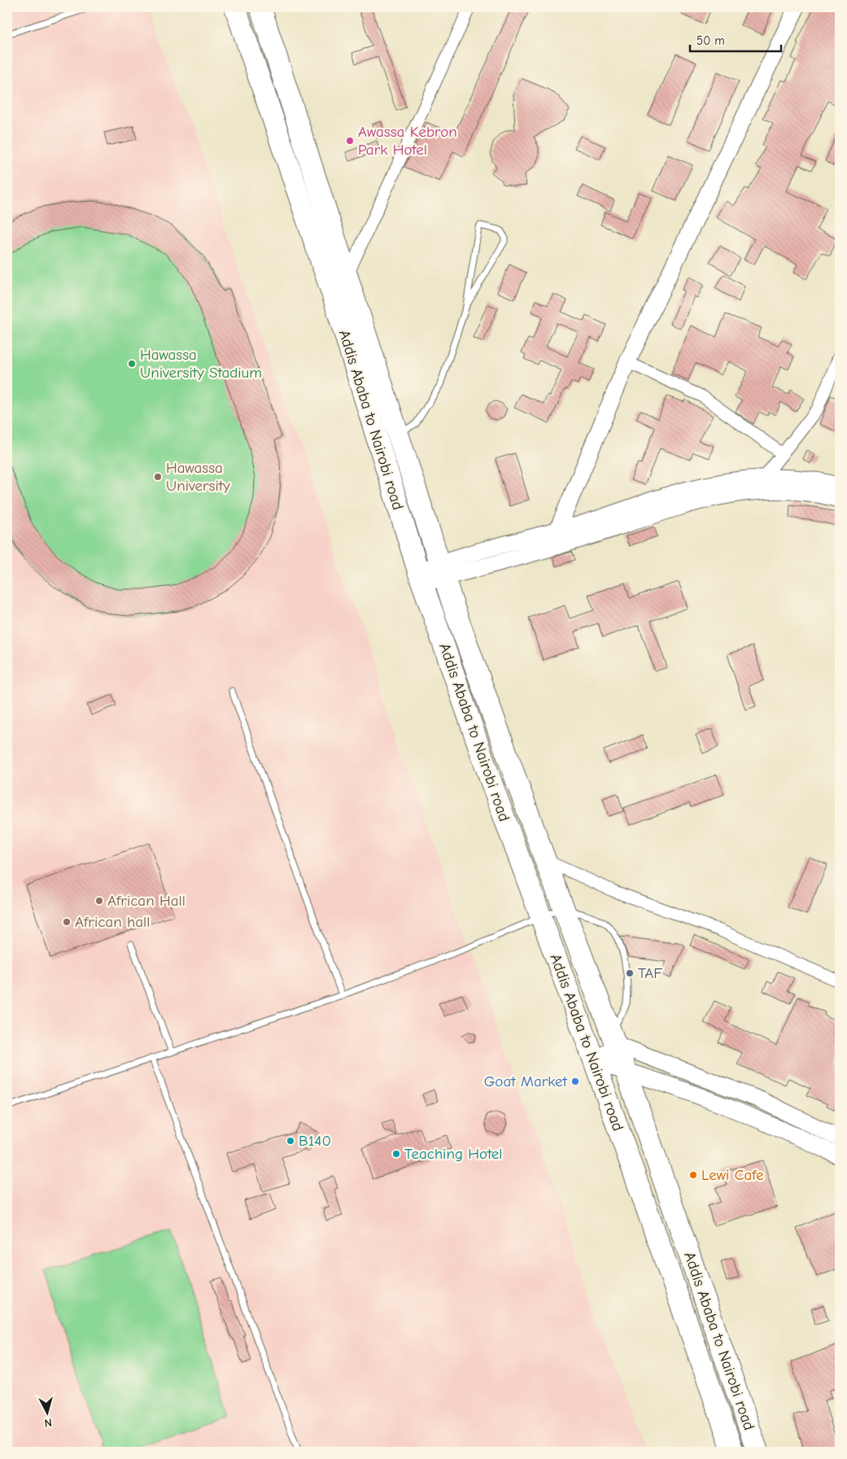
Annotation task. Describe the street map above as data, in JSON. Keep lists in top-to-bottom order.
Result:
{
  "streets": {
    "highway": ["Addis Ababa to Nairobi road"]
  },
  "places": [
    "Awassa Kebron Park Hotel",
    "Hawassa University Stadium",
    "Hawassa University",
    "African Hall",
    "African hall",
    "TAF",
    "Goat Market",
    "B140",
    "Teaching Hotel",
    "Lewi Cafe"
  ],
  "scale_bar": "50 m",
  "north": "bottom"
}
